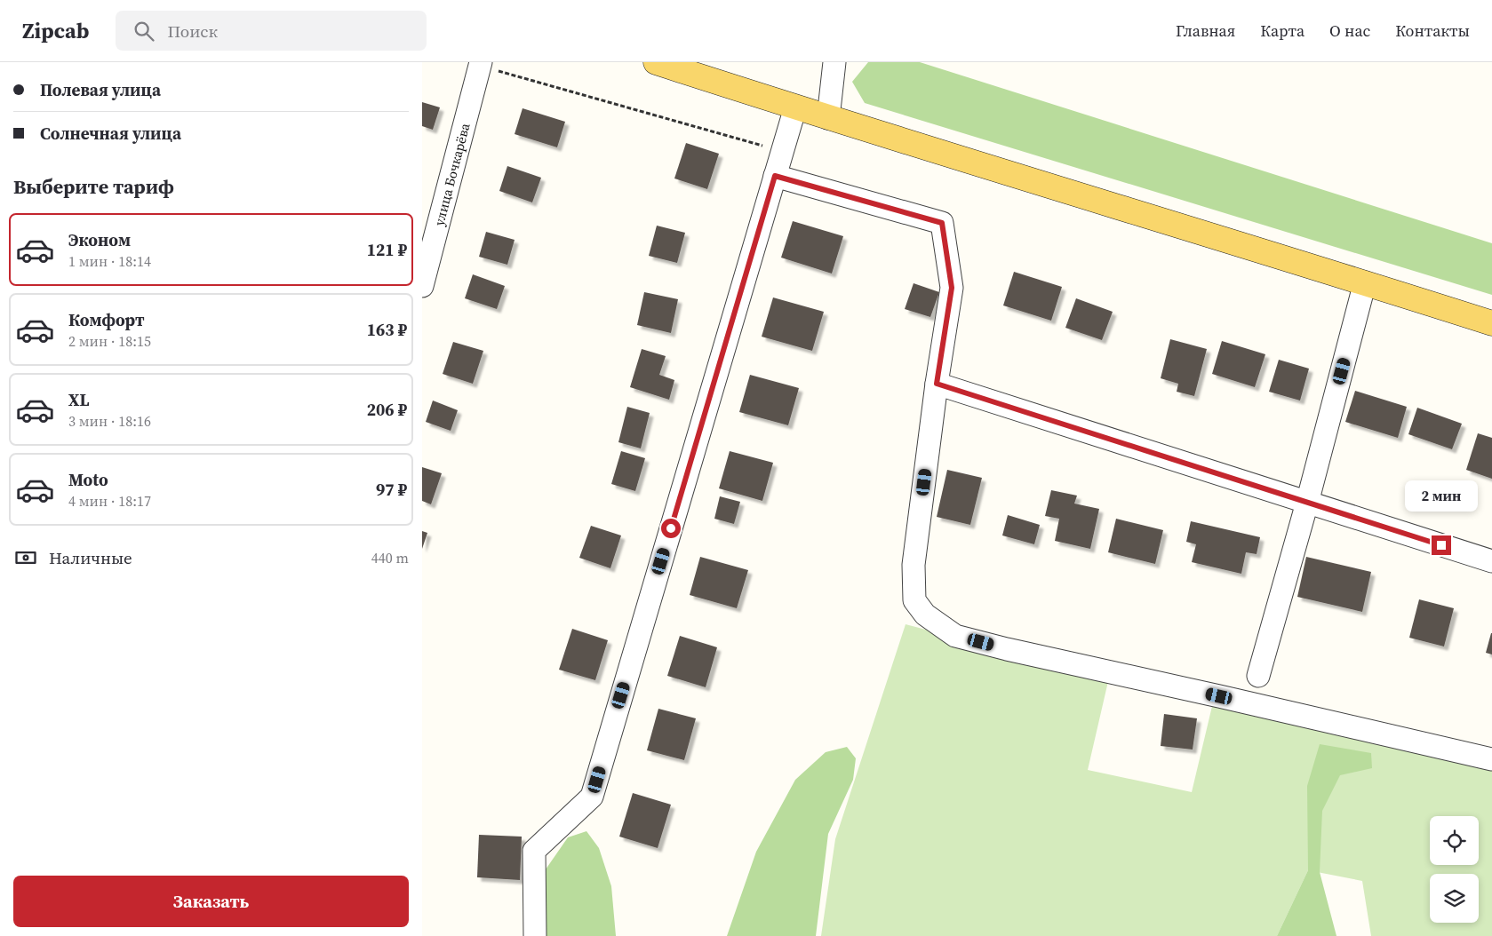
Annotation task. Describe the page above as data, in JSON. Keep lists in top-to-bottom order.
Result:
{
  "streets": {
    "street": ["улица Бочкарёва"]
  },
  "page": {
    "header": "Zipcab",
    "search": "Поиск",
    "nav": [
      "Главная",
      "Карта",
      "О нас",
      "Контакты"
    ],
    "banner": ["Полевая улица", "Солнечная улица"],
    "heading": "Выберите тариф",
    "list": [
      {
        "name": "Эконом",
        "note": "1 мин · 18:14",
        "value": "121 ₽"
      },
      {
        "name": "Комфорт",
        "note": "2 мин · 18:15",
        "value": "163 ₽"
      },
      {
        "name": "XL",
        "note": "3 мин · 18:16",
        "value": "206 ₽"
      },
      {
        "name": "Moto",
        "note": "4 мин · 18:17",
        "value": "97 ₽"
      }
    ],
    "bubble": "2 мин",
    "pay": ["Наличные", "440 m"],
    "buttons": "Заказать"
  }
}
